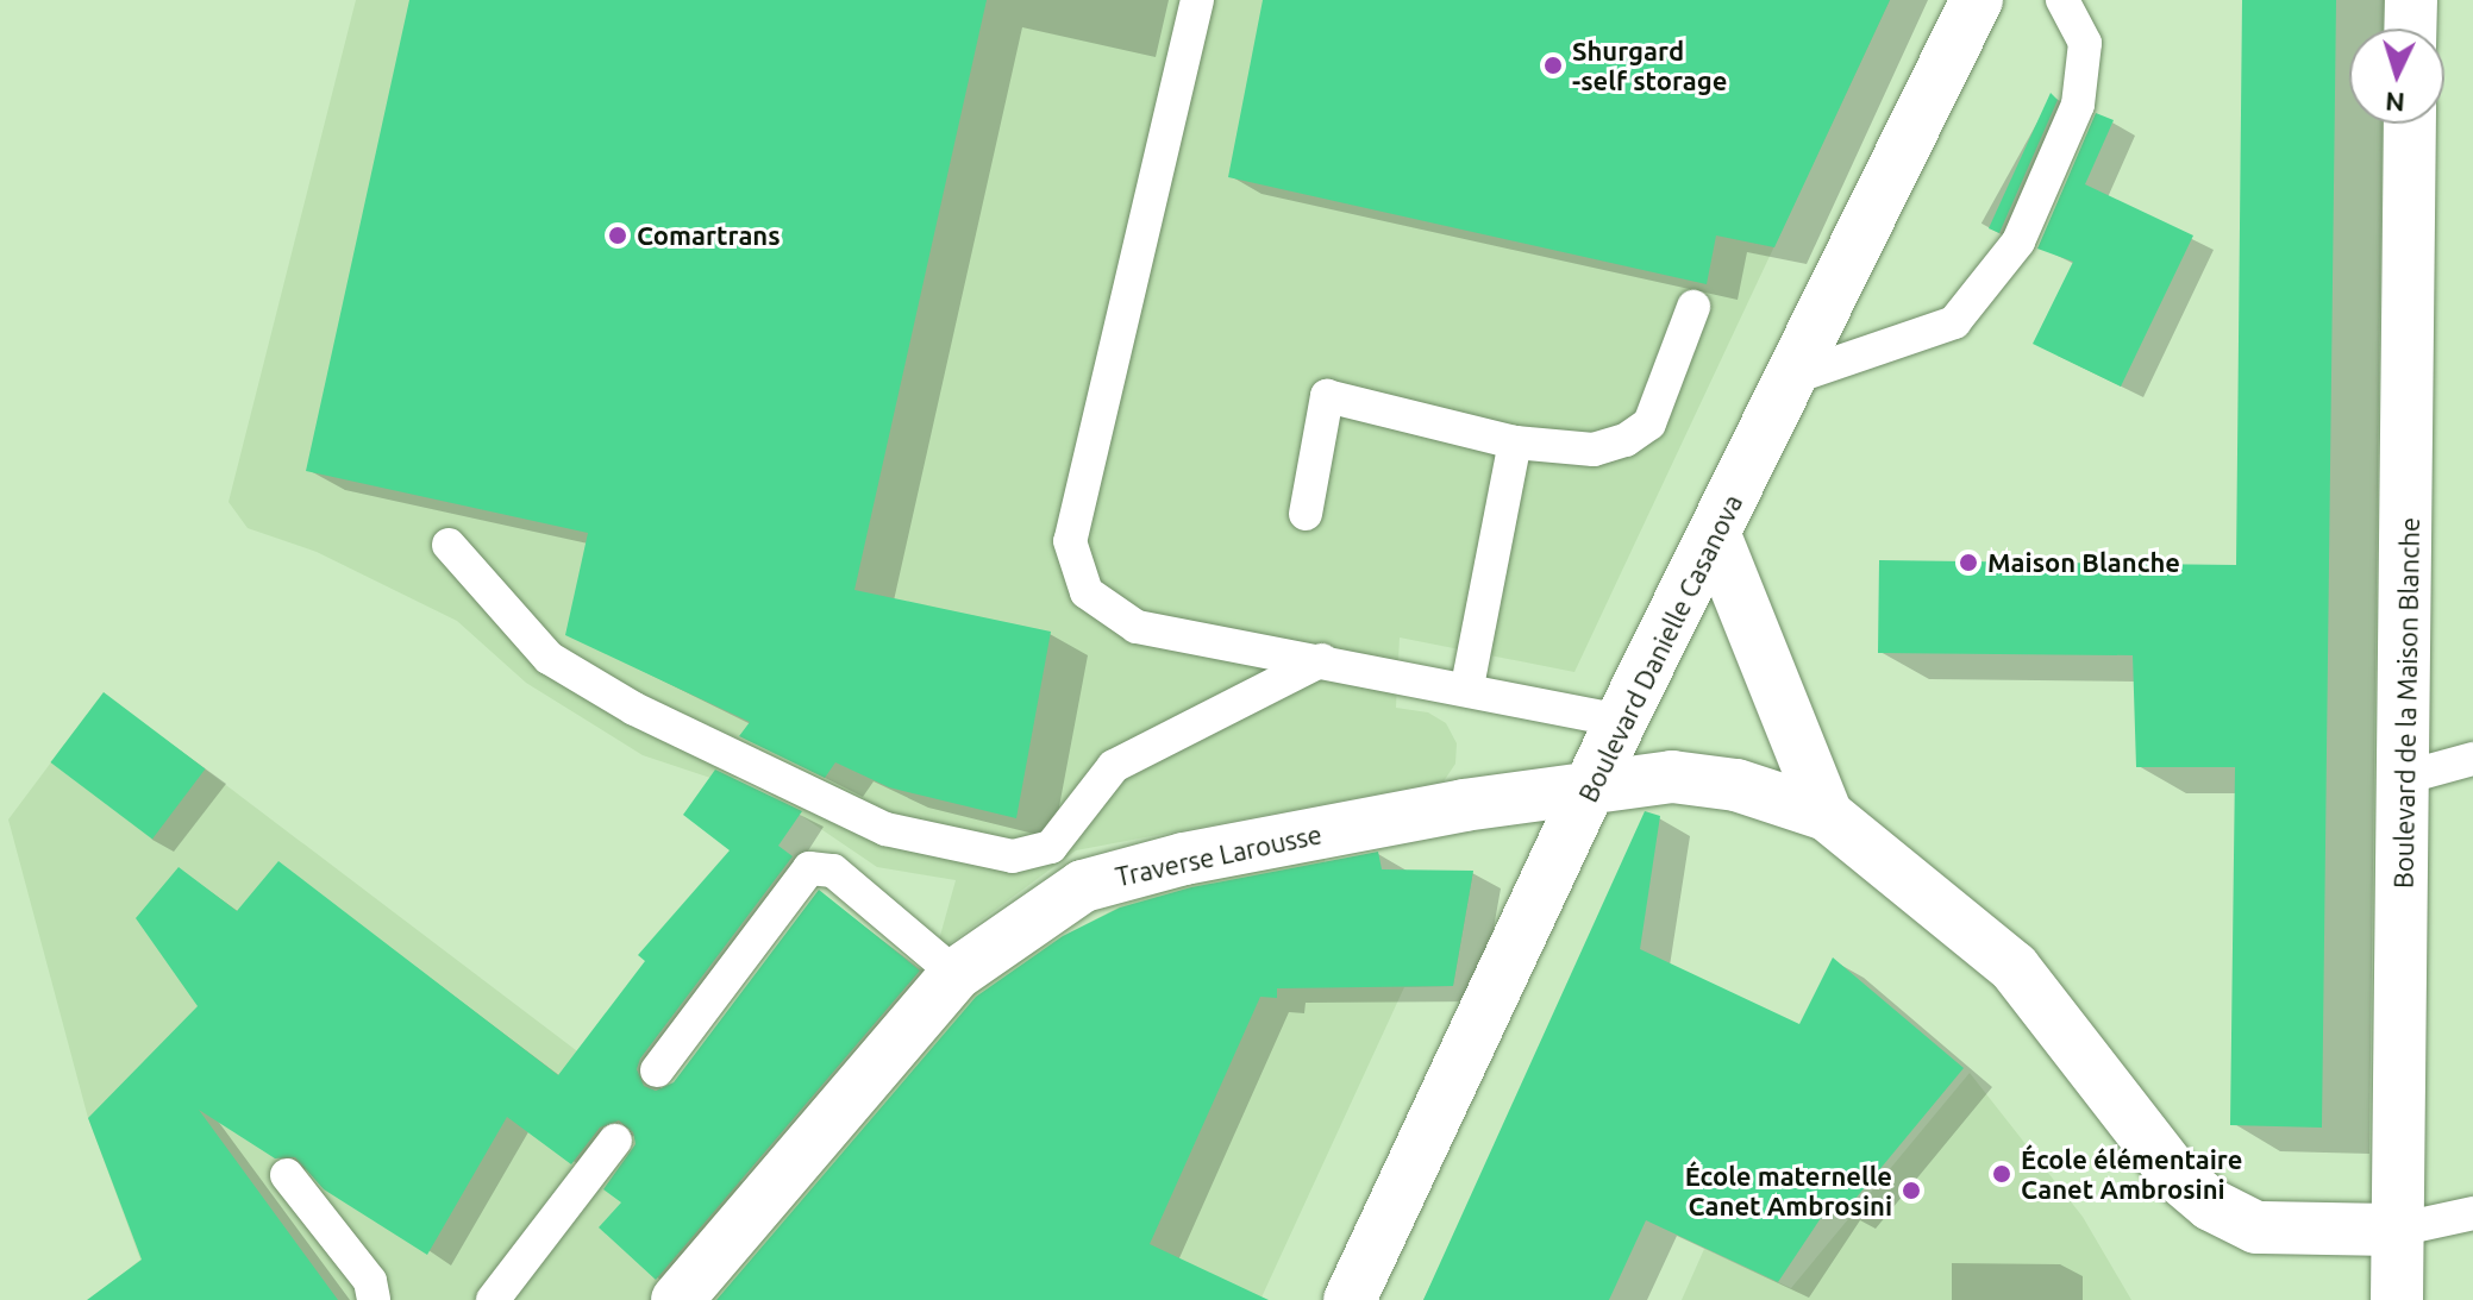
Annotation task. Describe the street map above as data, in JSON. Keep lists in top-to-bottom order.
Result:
{
  "streets": {
    "street": ["Boulevard Danielle Casanova", "Boulevard de la Maison Blanche", "Traverse Larousse"]
  },
  "crossings": [
    ["Boulevard Danielle Casanova", "Traverse Larousse"]
  ],
  "places": [
    "Shurgard -self storage",
    "Comartrans",
    "Maison Blanche",
    "École élémentaire Canet Ambrosini",
    "École maternelle Canet Ambrosini"
  ],
  "north": "bottom"
}
